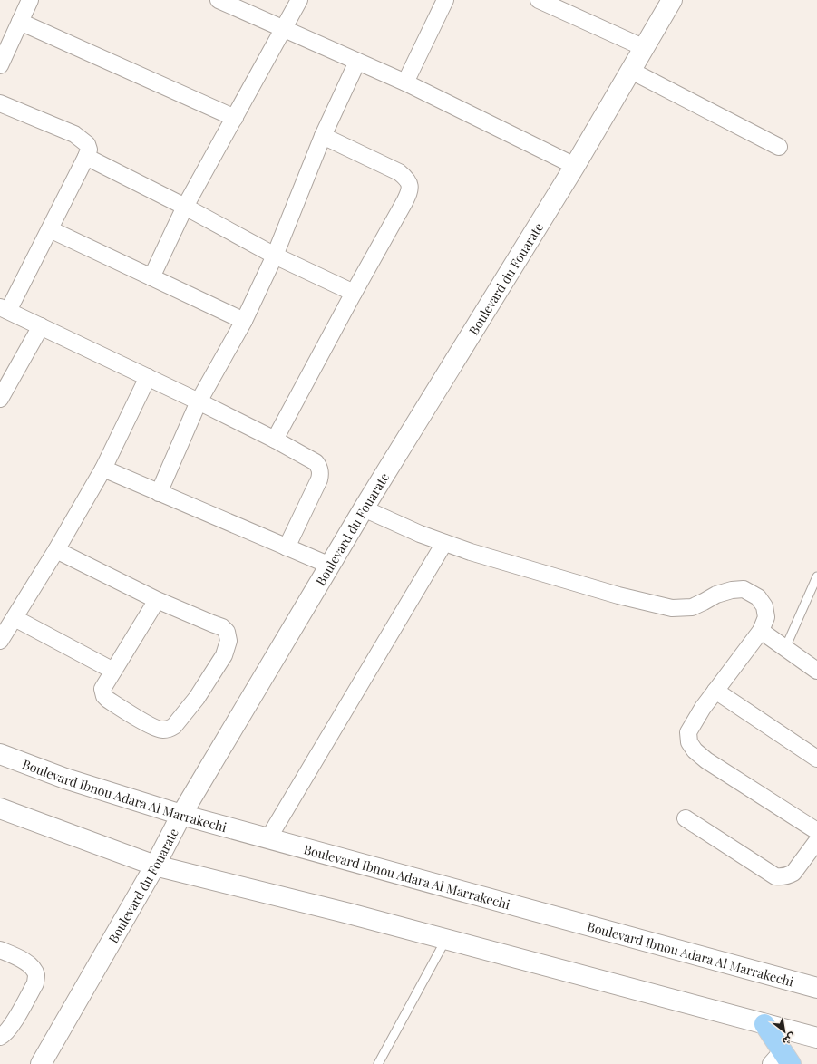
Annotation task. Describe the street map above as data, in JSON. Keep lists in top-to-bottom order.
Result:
{
  "streets": {
    "main road": ["Boulevard du Fouarate", "Boulevard Ibnou Adara Al Marrakechi"]
  },
  "crossings": [
    ["Boulevard du Fouarate", "Boulevard Ibnou Adara Al Marrakechi"]
  ],
  "north": "bottom right"
}
